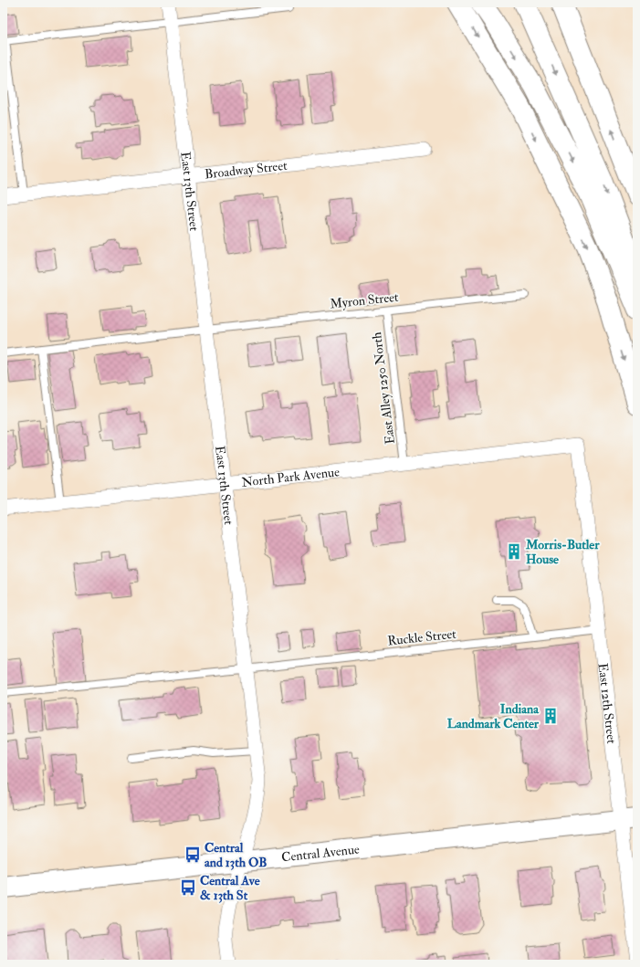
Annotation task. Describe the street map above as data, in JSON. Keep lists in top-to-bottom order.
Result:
{
  "streets": {
    "main road": ["Central Avenue"],
    "street": [
      "Broadway Street",
      "East 13th Street",
      "North Park Avenue",
      "East 12th Street"
    ],
    "lane": ["Myron Street", "East Alley 1250 North", "Ruckle Street"]
  },
  "crossings": [
    ["Broadway Street", "East 13th Street"],
    ["East 13th Street", "Myron Street"],
    ["East 13th Street", "North Park Avenue"],
    ["East 13th Street", "Ruckle Street"],
    ["East 13th Street", "Central Avenue"],
    ["Myron Street", "East Alley 1250 North"],
    ["East Alley 1250 North", "North Park Avenue"],
    ["North Park Avenue", "East 12th Street"],
    ["Ruckle Street", "East 12th Street"],
    ["East 12th Street", "Central Avenue"]
  ],
  "places": {
    "building": ["Morris-Butler House", "Indiana Landmark Center"],
    "bus stop": ["Central and 13th OB", "Central Ave & 13th St"]
  }
}
